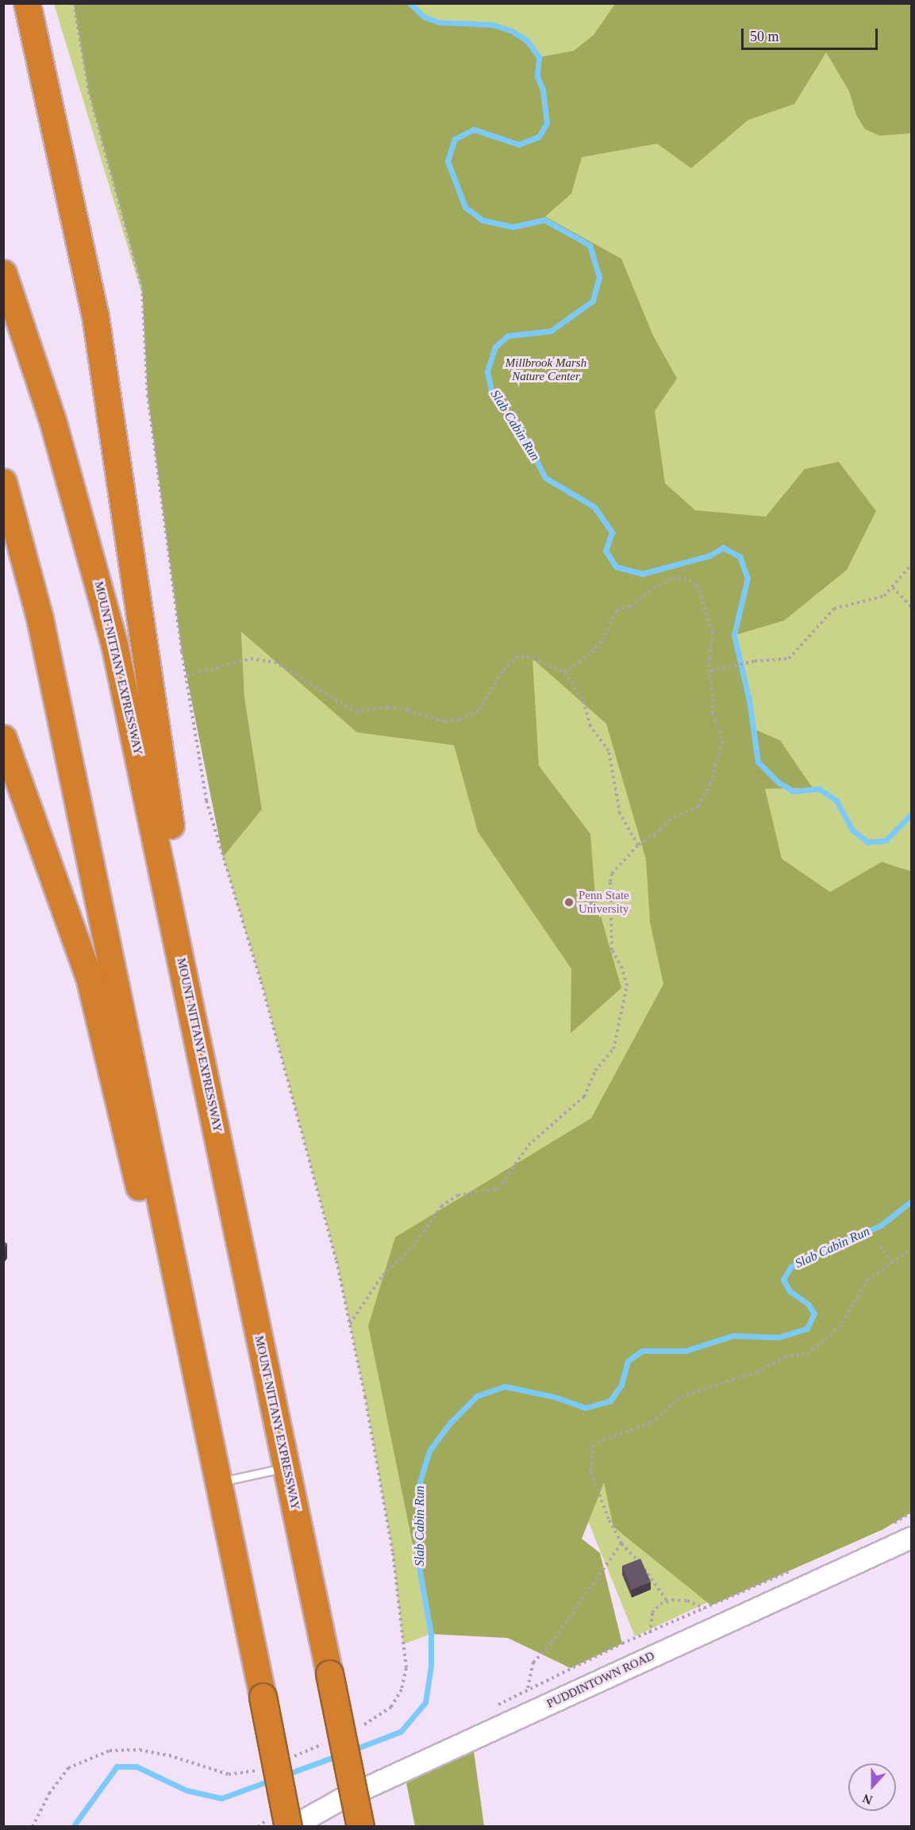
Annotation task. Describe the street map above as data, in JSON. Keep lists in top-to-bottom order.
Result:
{
  "streets": {
    "highway": ["MOUNT NITTANY EXPRESSWAY"],
    "street": ["PUDDINTOWN ROAD"]
  },
  "water": ["Slab Cabin Run"],
  "parks": ["Millbrook Marsh Nature Center"],
  "places": ["Penn State University"],
  "scale_bar": "50 m",
  "north": "bottom"
}
